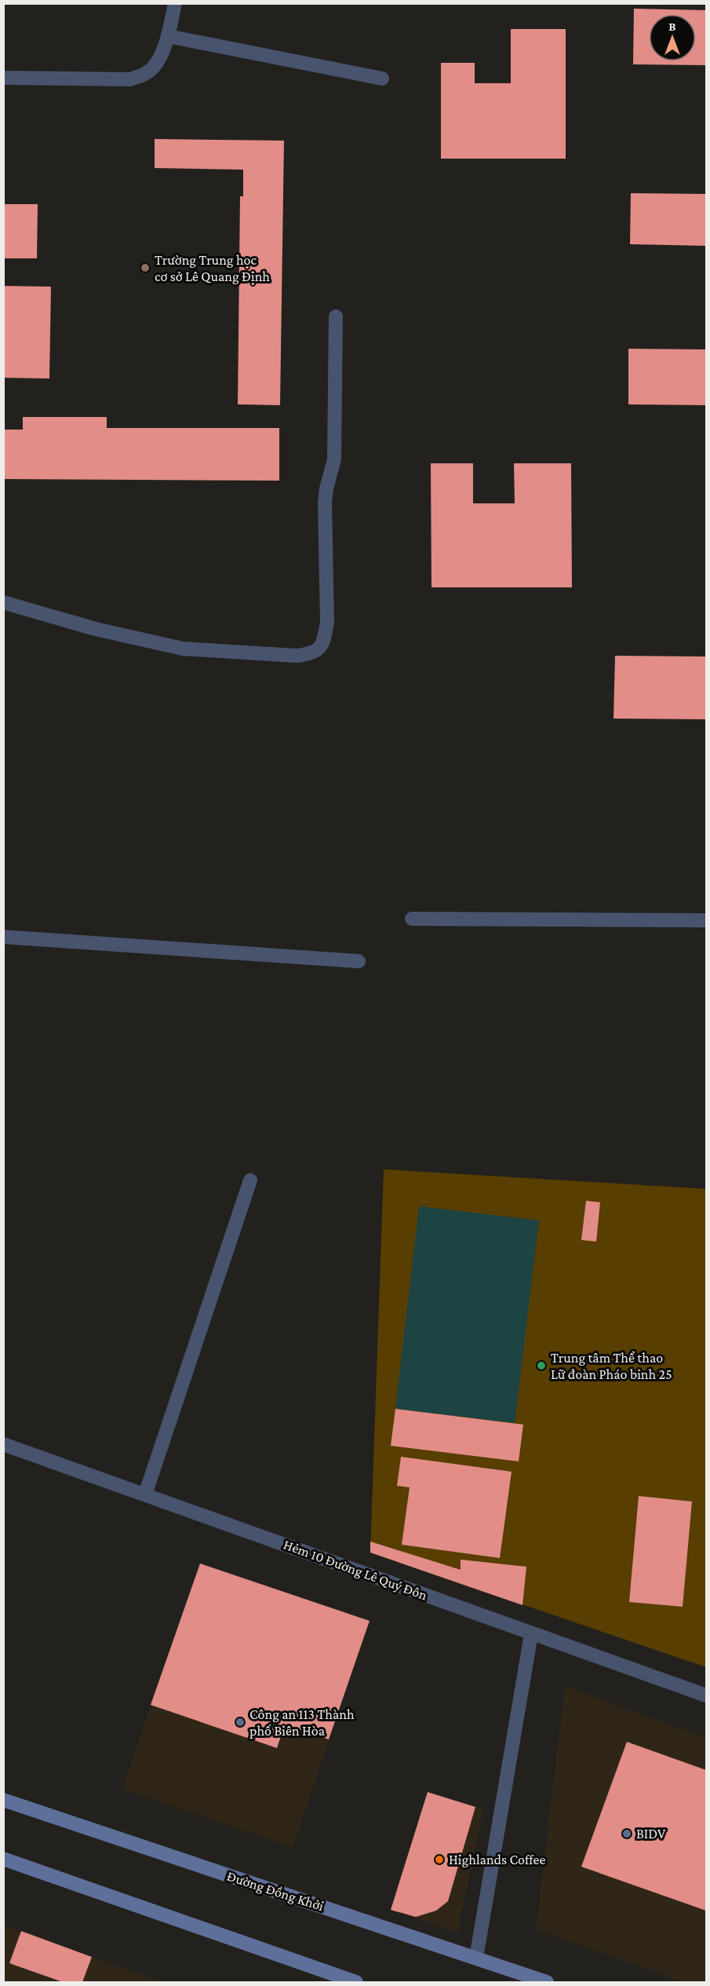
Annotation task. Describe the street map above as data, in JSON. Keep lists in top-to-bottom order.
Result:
{
  "streets": {
    "main road": ["Đường Đồng Khởi"],
    "street": ["Hẻm 10 Đường Lê Quý Đôn"]
  },
  "places": [
    "Trường Trung học cơ sở Lê Quang Định",
    "Trung tâm Thể thao Lữ đoàn Pháo binh 25",
    "Công an 113 Thành phố Biên Hòa",
    "BIDV",
    "Highlands Coffee"
  ],
  "north": "top"
}
